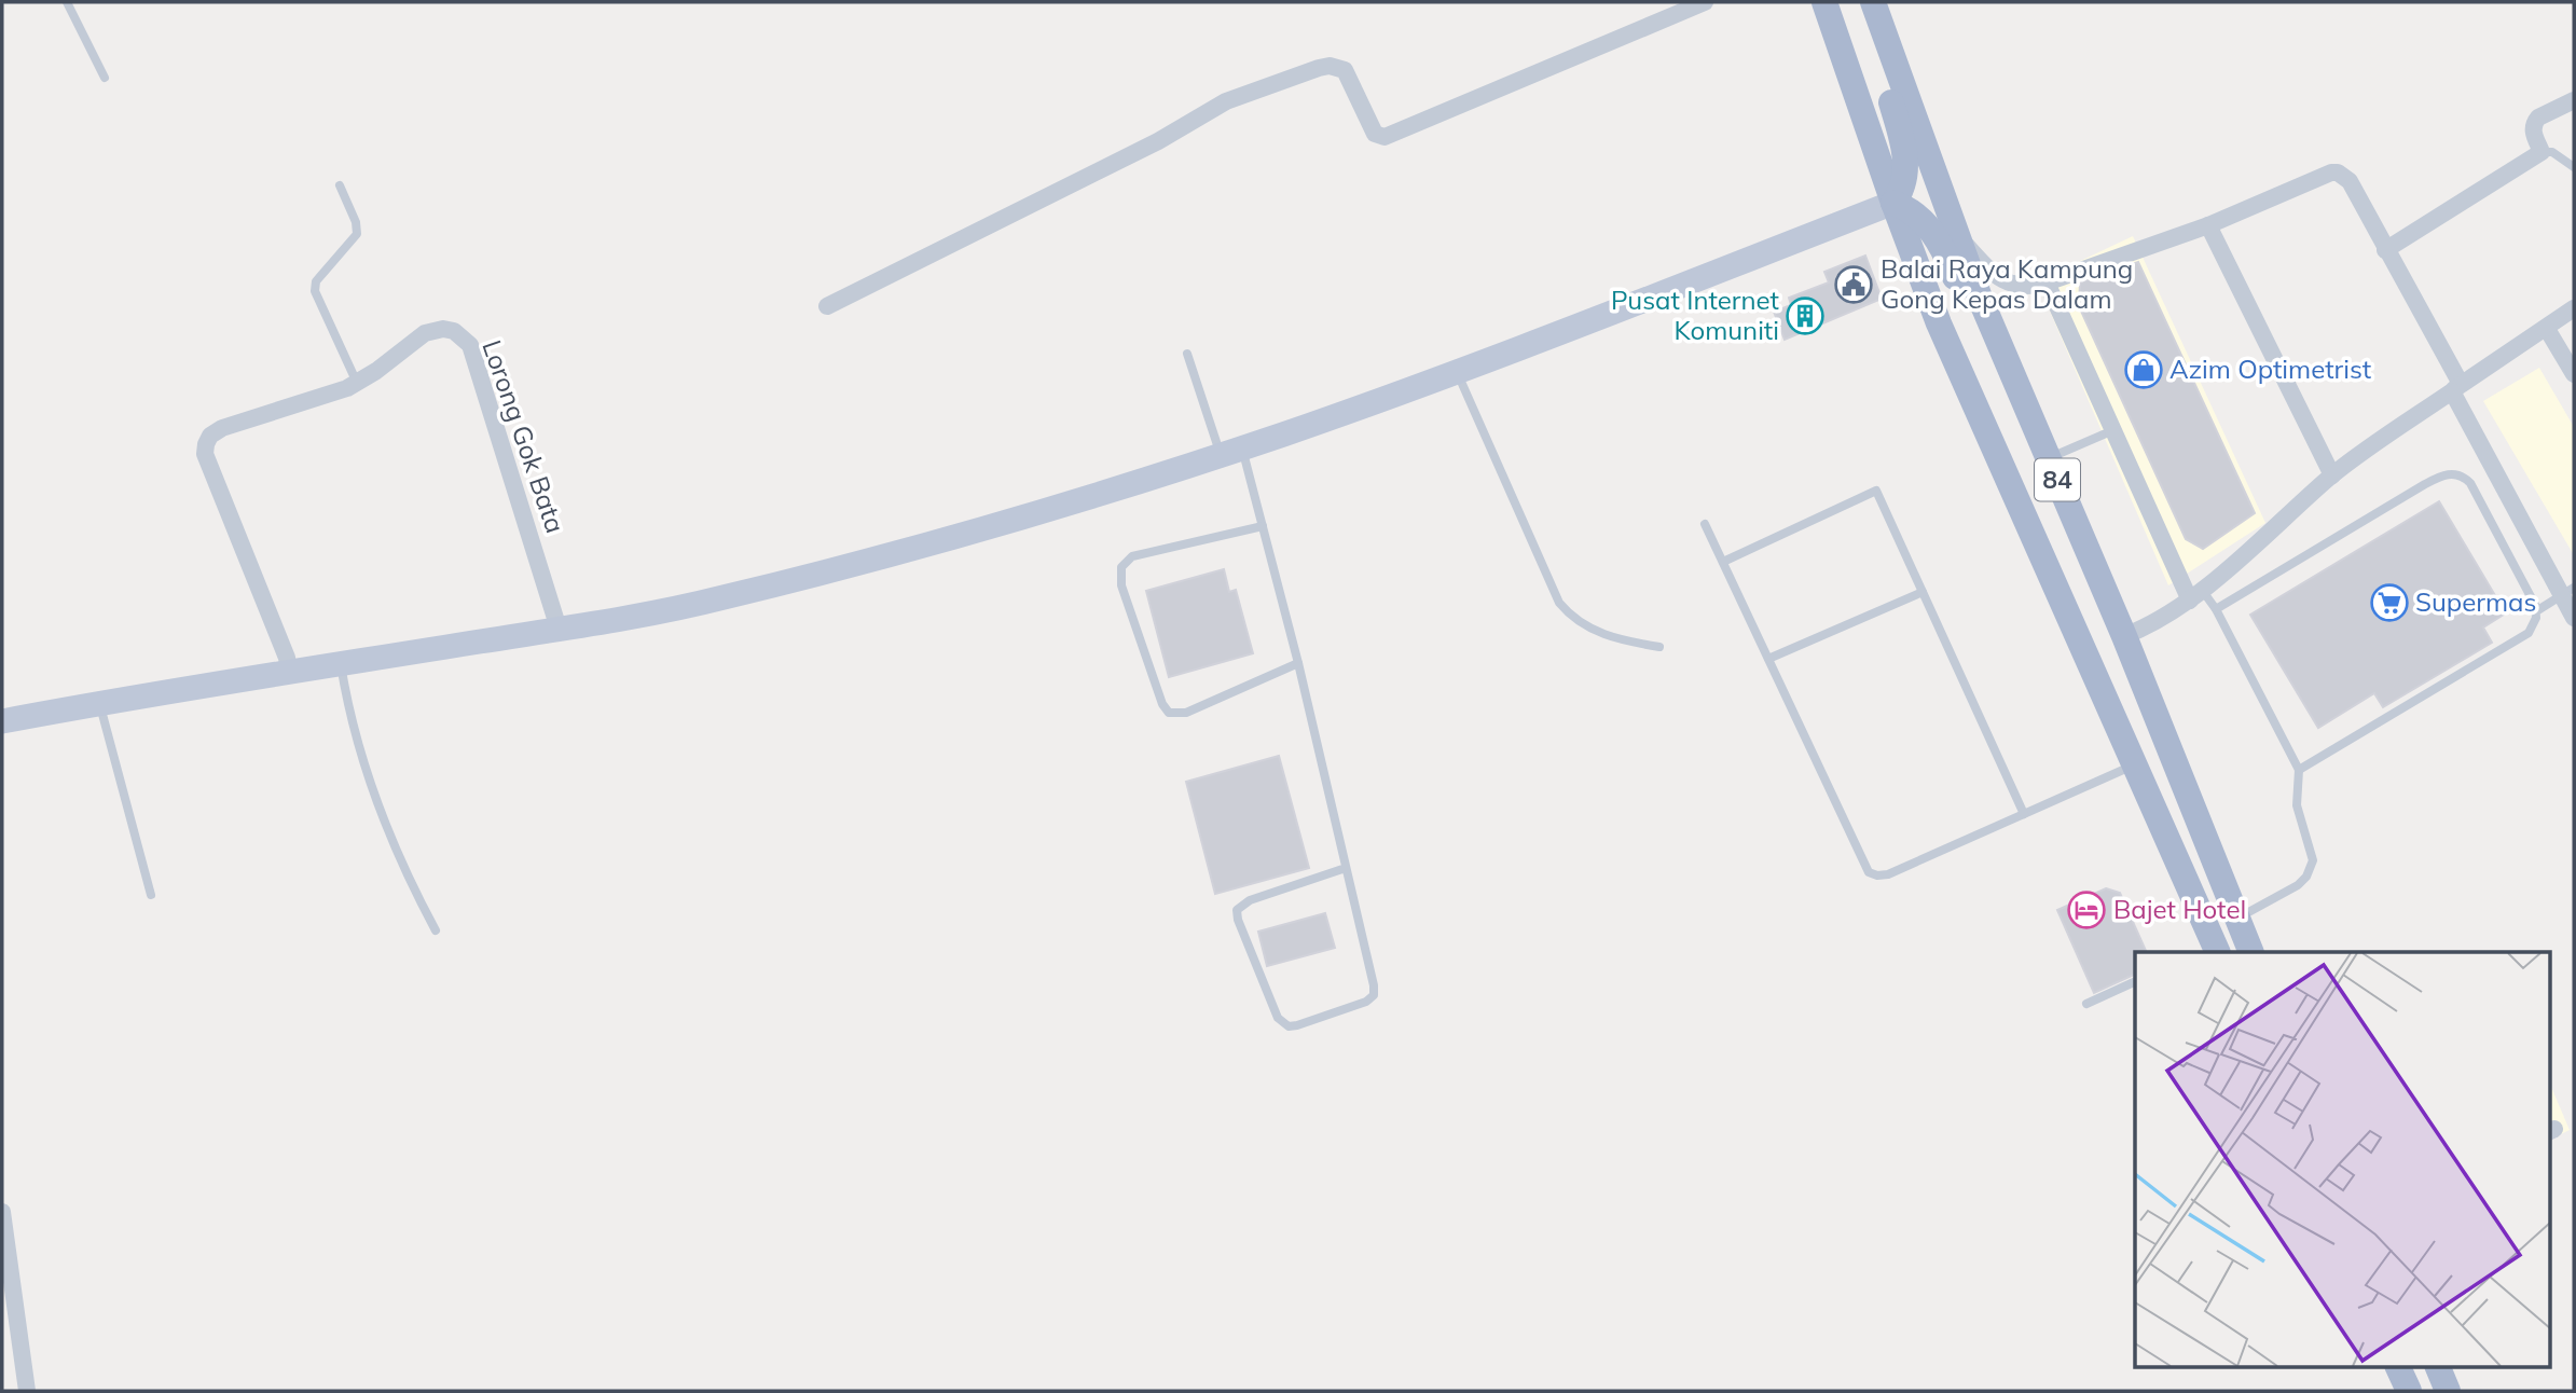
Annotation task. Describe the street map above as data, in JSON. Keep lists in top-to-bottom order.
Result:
{
  "streets": {
    "main road": ["84"],
    "street": ["Lorong Gok Bata"]
  },
  "places": {
    "public building": ["Balai Raya Kampung Gong Kepas Dalam"],
    "building": ["Pusat Internet Komuniti"],
    "shop": ["Azim Optimetrist"],
    "supermarket": ["Supermas"],
    "hotel": ["Bajet Hotel"]
  }
}
